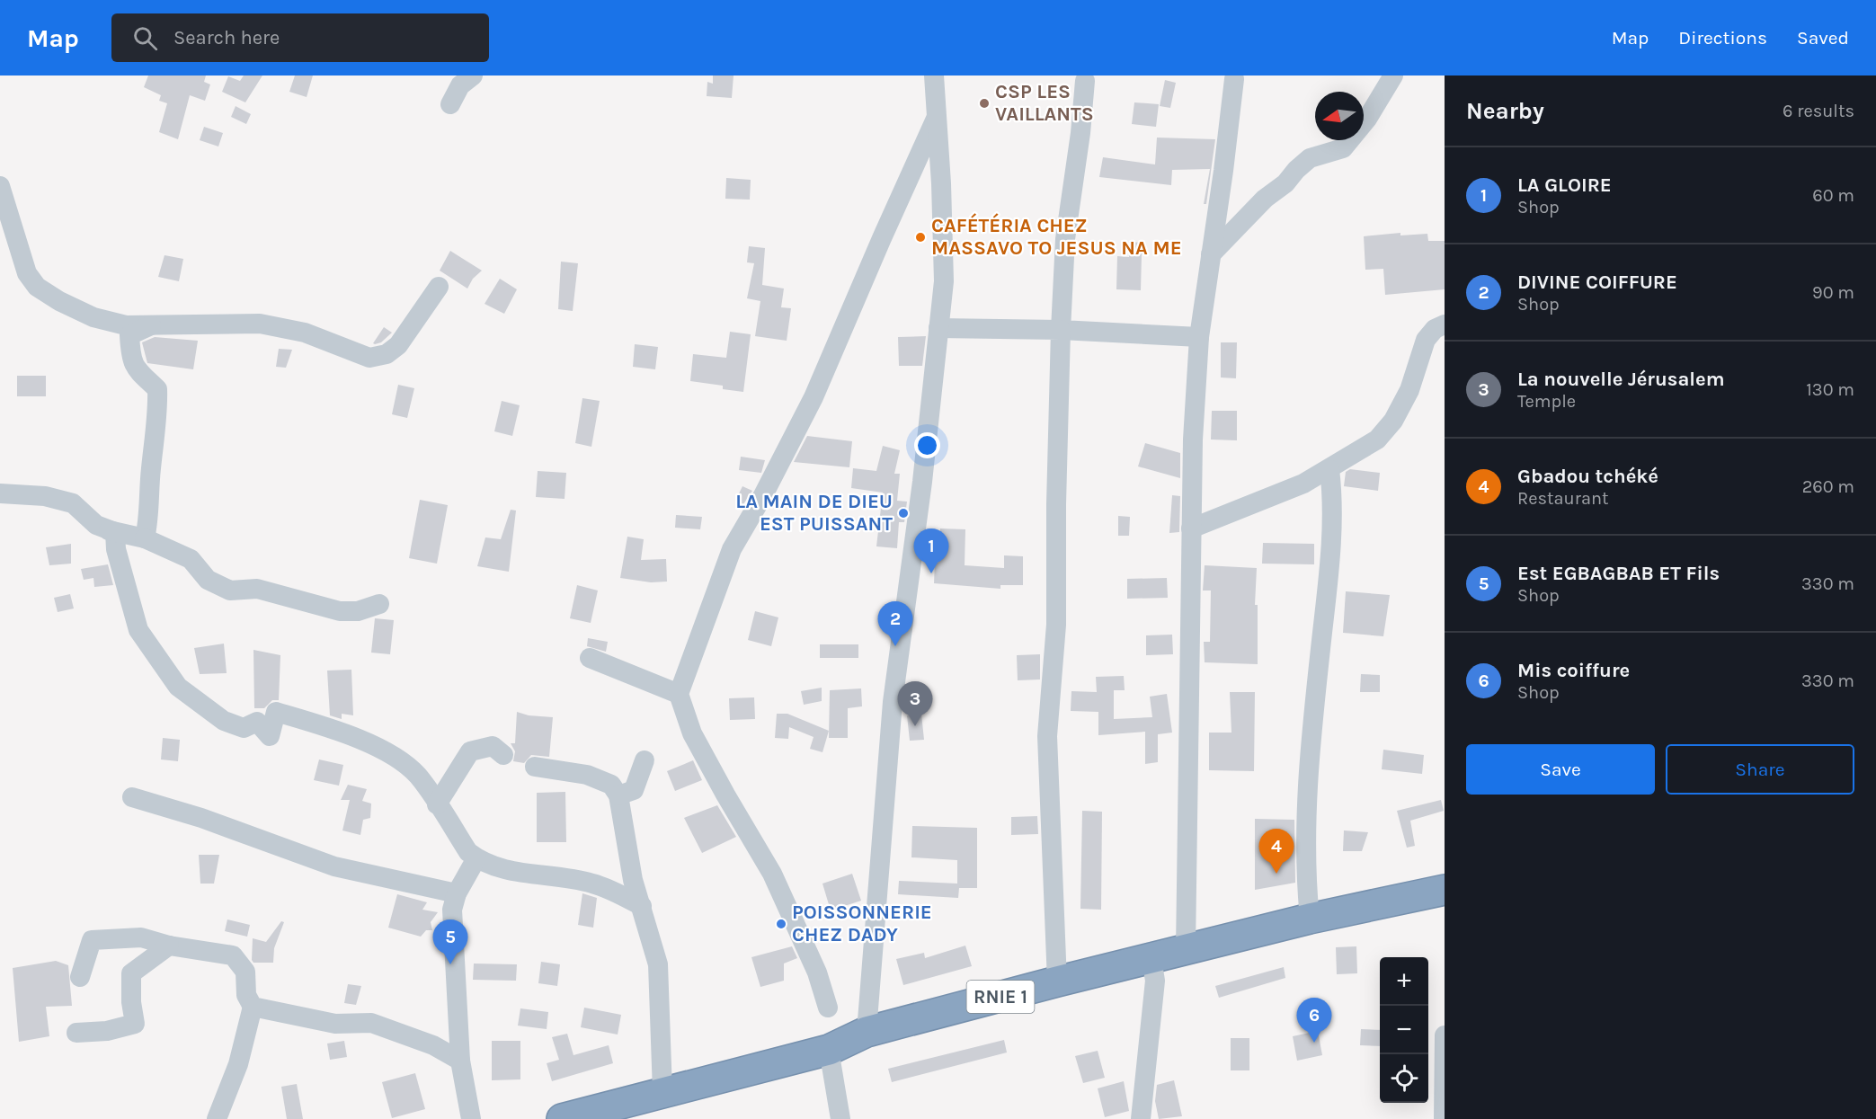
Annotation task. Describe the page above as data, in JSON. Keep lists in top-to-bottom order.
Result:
{
  "streets": {
    "highway": ["RNIE 1"]
  },
  "places": [
    "CSP LES VAILLANTS",
    "CAFÉTÉRIA CHEZ MASSAVO TO JESUS NA ME",
    "LA MAIN DE DIEU EST PUISSANT",
    "POISSONNERIE CHEZ DADY"
  ],
  "north": "left",
  "page": {
    "header": "Map",
    "search": "Search here",
    "nav": ["Map", "Directions", "Saved"],
    "heading": ["Nearby", "6 results"],
    "list": [
      {
        "mark": "1",
        "name": "LA GLOIRE",
        "note": "Shop",
        "value": "60 m"
      },
      {
        "mark": "2",
        "name": "DIVINE COIFFURE",
        "note": "Shop",
        "value": "90 m"
      },
      {
        "mark": "3",
        "name": "La nouvelle Jérusalem",
        "note": "Temple",
        "value": "130 m"
      },
      {
        "mark": "4",
        "name": "Gbadou tchéké",
        "note": "Restaurant",
        "value": "260 m"
      },
      {
        "mark": "5",
        "name": "Est EGBAGBAB ET Fils",
        "note": "Shop",
        "value": "330 m"
      },
      {
        "mark": "6",
        "name": "Mis coiffure",
        "note": "Shop",
        "value": "330 m"
      }
    ],
    "pins": [
      "1",
      "2",
      "3",
      "4",
      "5",
      "6"
    ],
    "buttons": ["Save", "Share"],
    "map_buttons": ["+", "−"]
  }
}
